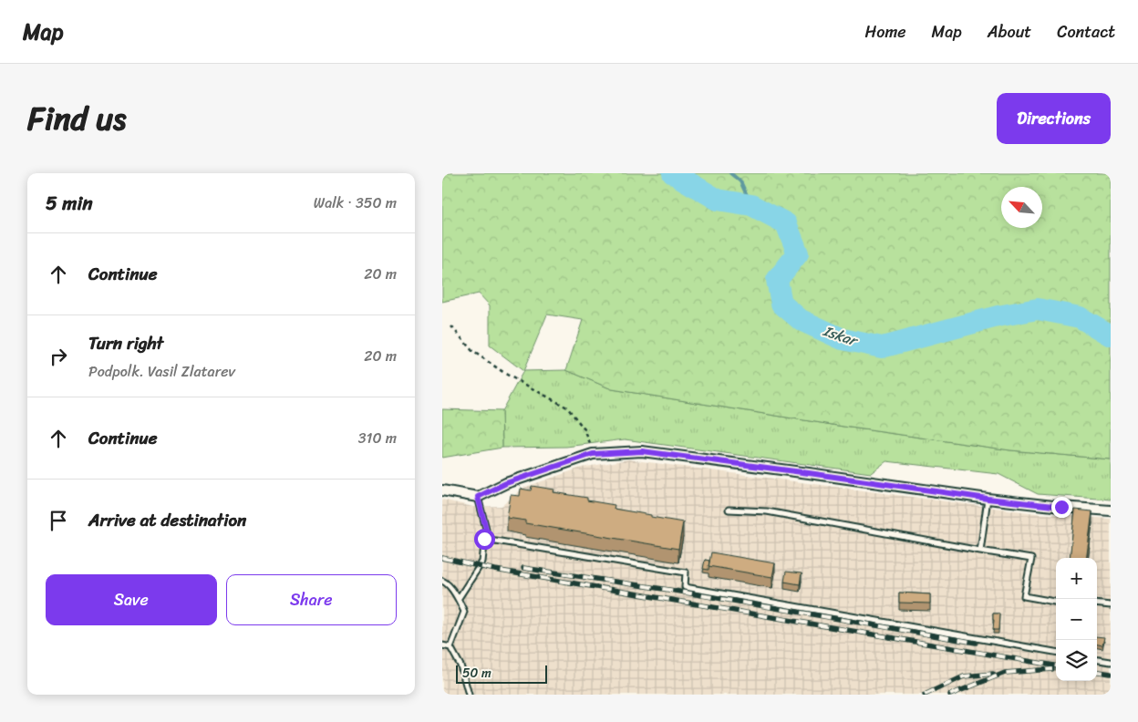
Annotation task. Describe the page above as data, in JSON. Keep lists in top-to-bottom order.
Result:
{
  "water": ["Iskar"],
  "scale_bar": "50 m",
  "north": "top left",
  "page": {
    "header": "Map",
    "nav": [
      "Home",
      "Map",
      "About",
      "Contact"
    ],
    "title": "Find us",
    "buttons": [
      "Directions",
      ["Save", "Share"]
    ],
    "heading": ["5 min", "Walk · 350 m"],
    "list": [
      ["Continue", "20 m"],
      ["Turn right", "Podpolk. Vasil Zlatarev", "20 m"],
      ["Continue", "310 m"],
      "Arrive at destination"
    ],
    "map_buttons": ["+", "−"],
    "scale": "50 m"
  }
}
